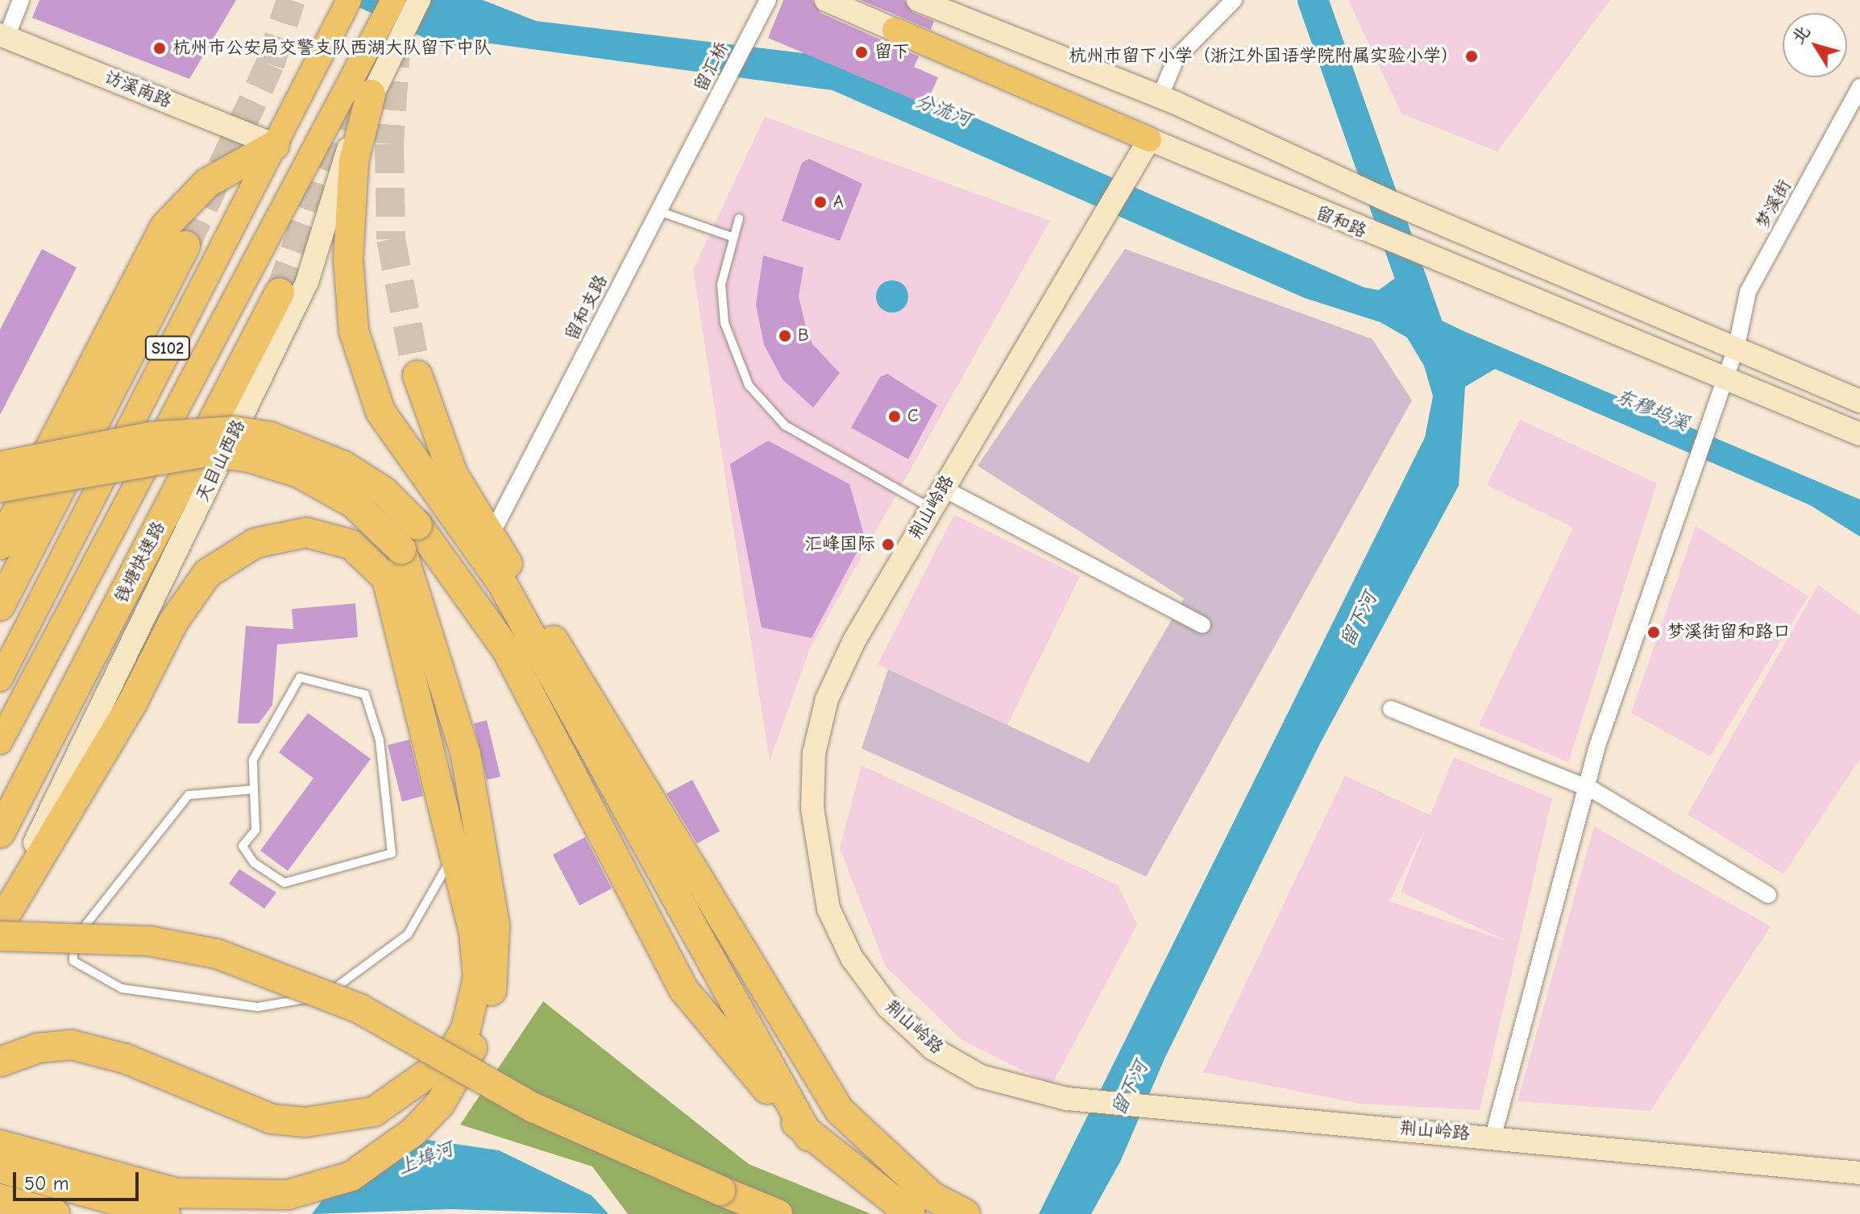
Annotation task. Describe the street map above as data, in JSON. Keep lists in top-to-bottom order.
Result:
{
  "streets": {
    "highway": ["钱塘快速路"],
    "main road": [
      "访溪南路",
      "留和路",
      "S102",
      "天目山西路",
      "荆山岭路"
    ],
    "street": ["留汇桥", "梦溪街", "留和支路"]
  },
  "crossings": [
    ["留汇桥", "留和支路"],
    ["访溪南路", "S102"],
    ["梦溪街", "留和路"],
    ["梦溪街", "荆山岭路"],
    ["留和路", "荆山岭路"]
  ],
  "water": [
    "分流河",
    "东穆坞溪",
    "留下河",
    "上埠河"
  ],
  "places": [
    "杭州市公安局交警支队西湖大队留下中队",
    "留下",
    "杭州市留下小学（浙江外国语学院附属实验小学）",
    "A",
    "B",
    "C",
    "汇峰国际",
    "梦溪街留和路口"
  ],
  "scale_bar": "50 m",
  "north": "top left"
}
